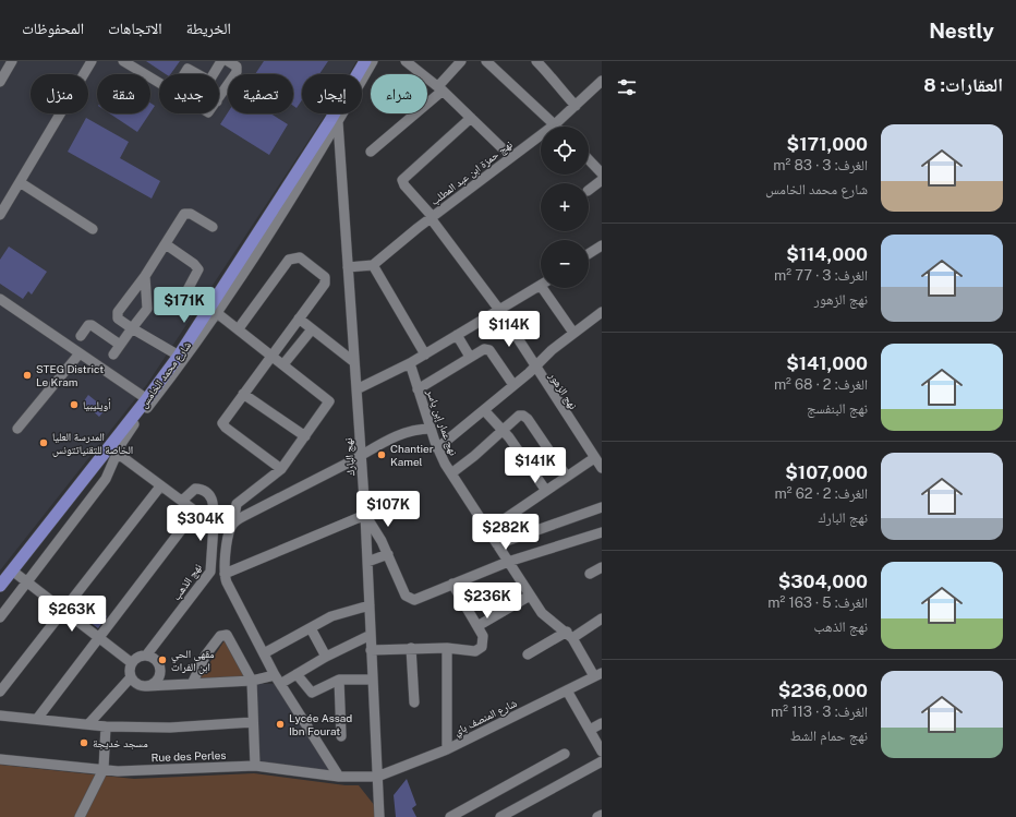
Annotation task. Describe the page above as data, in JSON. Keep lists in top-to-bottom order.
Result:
{
  "streets": {
    "main road": ["شارع محمد الخامس"],
    "street": [
      "نهج حمزة ابن عبد المطلب",
      "نهج الزهور",
      "نهج عمار إبن ياسر",
      "نهج البارك",
      "نهج الذهب",
      "شارع المنصف باي",
      "Rue des Perles"
    ]
  },
  "crossings": [
    ["نهج حمزة ابن عبد المطلب", "نهج الزهور"],
    ["نهج عمار إبن ياسر", "شارع المنصف باي"],
    ["نهج البارك", "شارع المنصف باي"],
    ["نهج البارك", "Rue des Perles"],
    ["شارع المنصف باي", "Rue des Perles"]
  ],
  "places": [
    "STEG District Le Kram",
    "أويليبيا",
    "المدرسة العليا الخاصة للتقنياتتونس",
    "Chantier Kamel",
    "مقهى الحي ابن الفرات",
    "Lycée Assad Ibn Fourat",
    "مسجد خديجة"
  ],
  "page": {
    "header": "Nestly",
    "nav": ["الخريطة", "الاتجاهات", "المحفوظات"],
    "heading": "العقارات: 8",
    "chip": [
      "شراء",
      "إيجار",
      "تصفية",
      "جديد",
      "شقة",
      "منزل"
    ],
    "list": [
      {
        "name": "$171,000",
        "note": "الغرف: 3 · 83 m² · شارع محمد الخامس"
      },
      {
        "name": "$114,000",
        "note": "الغرف: 3 · 77 m² · نهج الزهور"
      },
      {
        "name": "$141,000",
        "note": "الغرف: 2 · 68 m² · نهج البنفسج"
      },
      {
        "name": "$107,000",
        "note": "الغرف: 2 · 62 m² · نهج البارك"
      },
      {
        "name": "$304,000",
        "note": "الغرف: 5 · 163 m² · نهج الذهب"
      },
      {
        "name": "$236,000",
        "note": "الغرف: 3 · 113 m² · نهج حمام الشط"
      }
    ],
    "map_buttons": ["+", "−"],
    "price": [
      "$171K",
      "$114K",
      "$141K",
      "$107K",
      "$304K",
      "$282K",
      "$236K",
      "$263K"
    ]
  }
}
